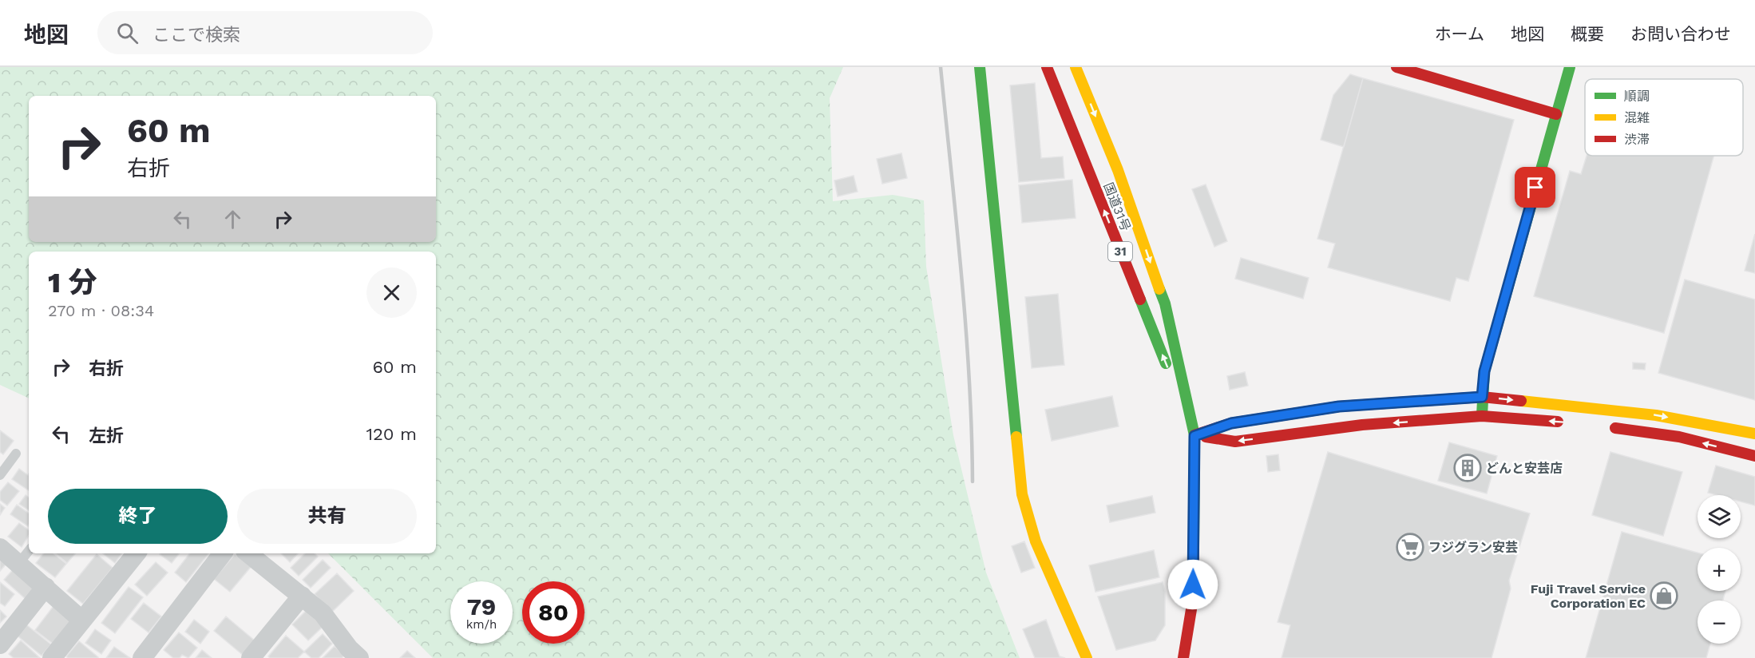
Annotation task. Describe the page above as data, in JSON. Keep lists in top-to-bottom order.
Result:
{
  "streets": {
    "main road": ["国道31号", "31"]
  },
  "places": {
    "building": ["どんと安芸店"],
    "supermarket": ["フジグラン安芸"],
    "shop": ["Fuji Travel Service Corporation EC"]
  },
  "legend": ["順調", "混雑", "渋滞"],
  "page": {
    "header": "地図",
    "search": "ここで検索",
    "nav": [
      "ホーム",
      "地図",
      "概要",
      "お問い合わせ"
    ],
    "turn": ["60 m", "右折"],
    "heading": ["1 分", "270 m · 08:34"],
    "list": [
      {
        "name": "右折",
        "value": "60 m"
      },
      {
        "name": "左折",
        "value": "120 m"
      }
    ],
    "buttons": ["終了", "共有"],
    "map_buttons": ["+", "−"],
    "speed": "79 km/h",
    "limit": "80"
  }
}
